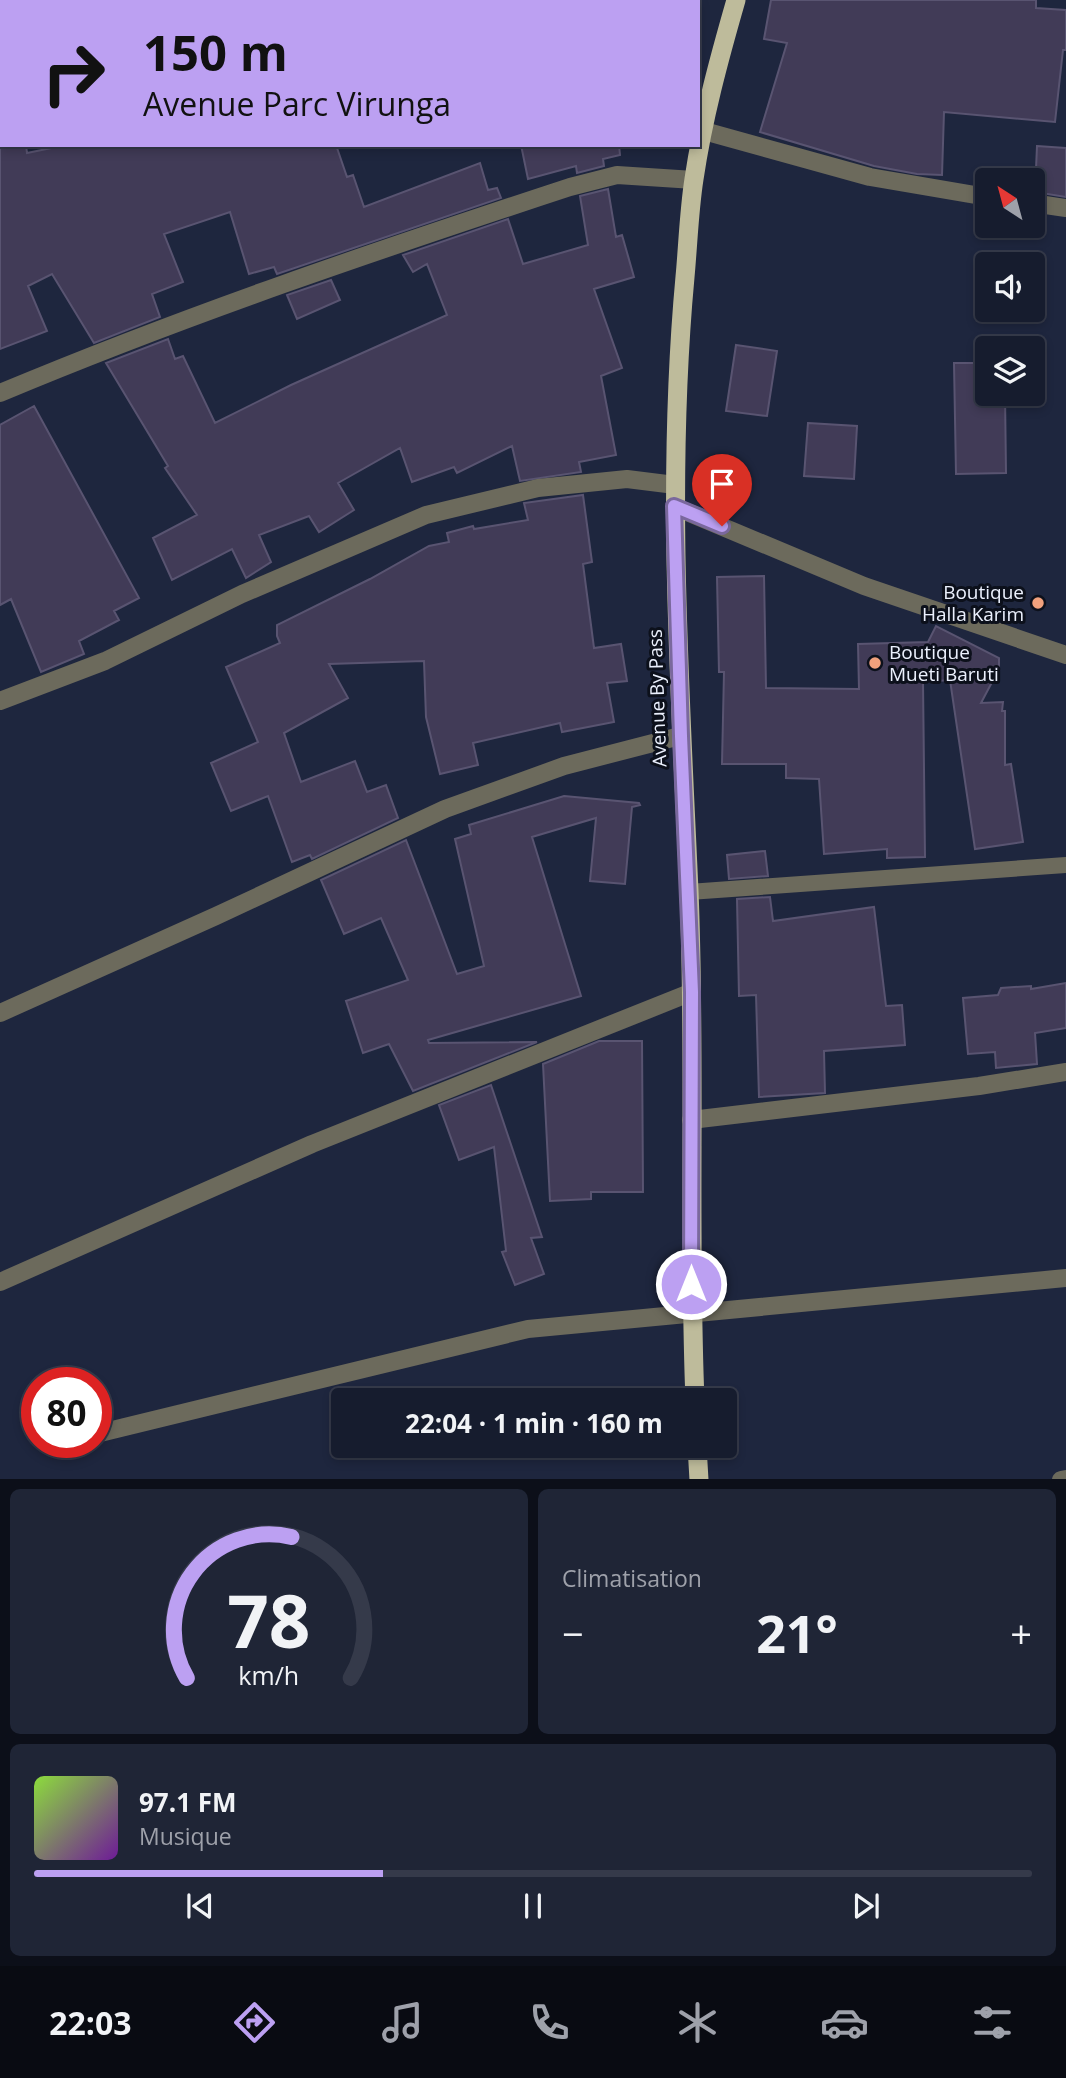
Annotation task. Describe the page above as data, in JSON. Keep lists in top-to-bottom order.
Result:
{
  "streets": {
    "highway": ["Avenue By Pass"]
  },
  "places": ["Boutique Halla Karim", "Boutique Mueti Baruti"],
  "north": "top left",
  "page": {
    "turn": ["150 m", "Avenue Parc Virunga"],
    "limit": "80",
    "trip": "22:04 · 1 min · 160 m",
    "tile": "Climatisation",
    "heat": ["−", "21°", "+"],
    "song": ["97.1 FM", "Musique"],
    "tabs": "22:03",
    "gauge": ["78", "km/h"]
  }
}
